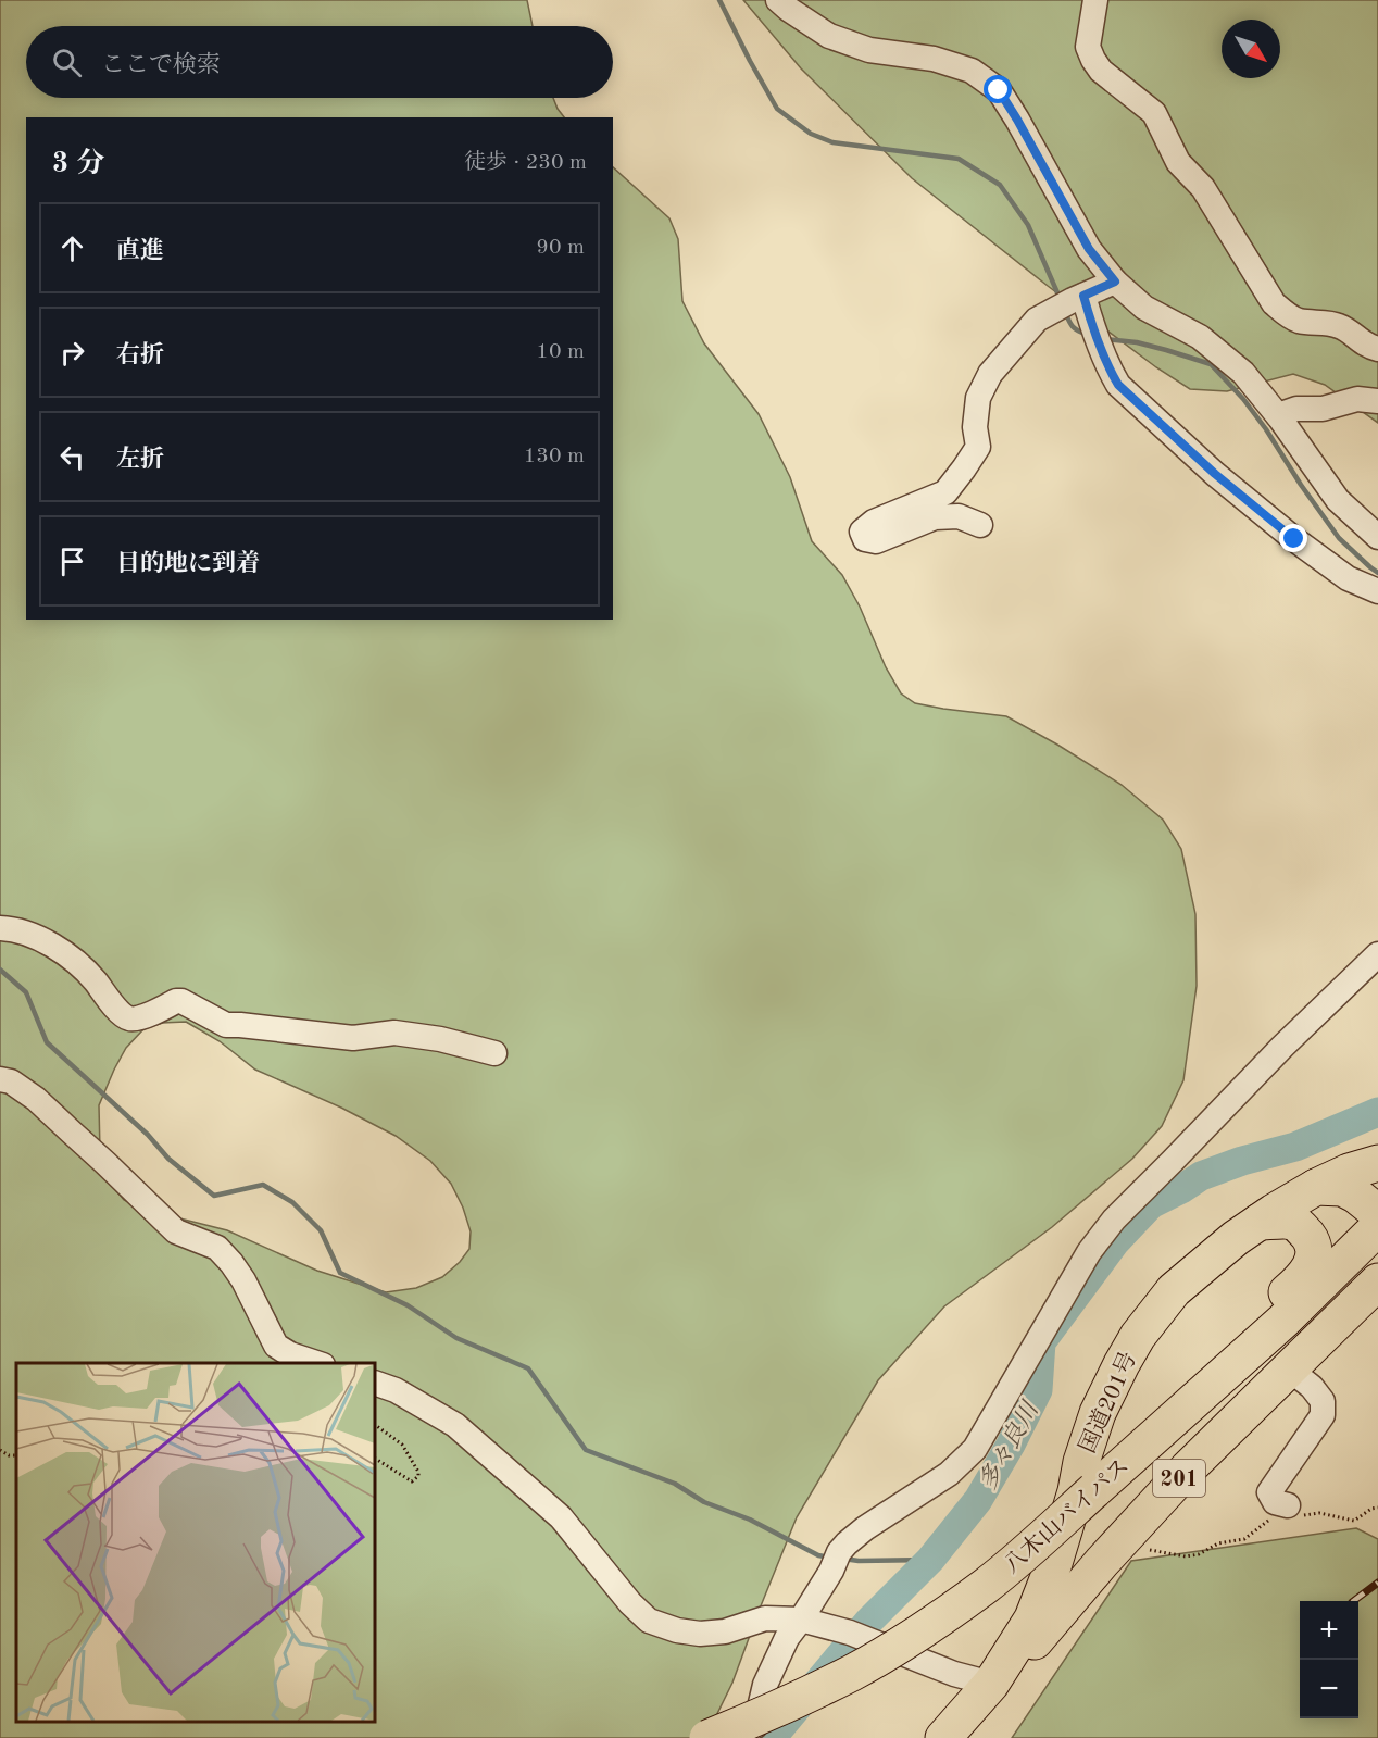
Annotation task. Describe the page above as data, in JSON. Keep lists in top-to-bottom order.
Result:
{
  "streets": {
    "highway": ["国道201号", "201", "八木山バイパス"]
  },
  "crossings": [
    ["国道201号", "八木山バイパス"]
  ],
  "water": ["多々良川"],
  "north": "bottom right",
  "page": {
    "search": "ここで検索",
    "heading": ["3 分", "徒歩 · 230 m"],
    "list": [
      ["直進", "90 m"],
      ["右折", "10 m"],
      ["左折", "130 m"],
      "目的地に到着"
    ],
    "map_buttons": ["+", "−"]
  }
}
